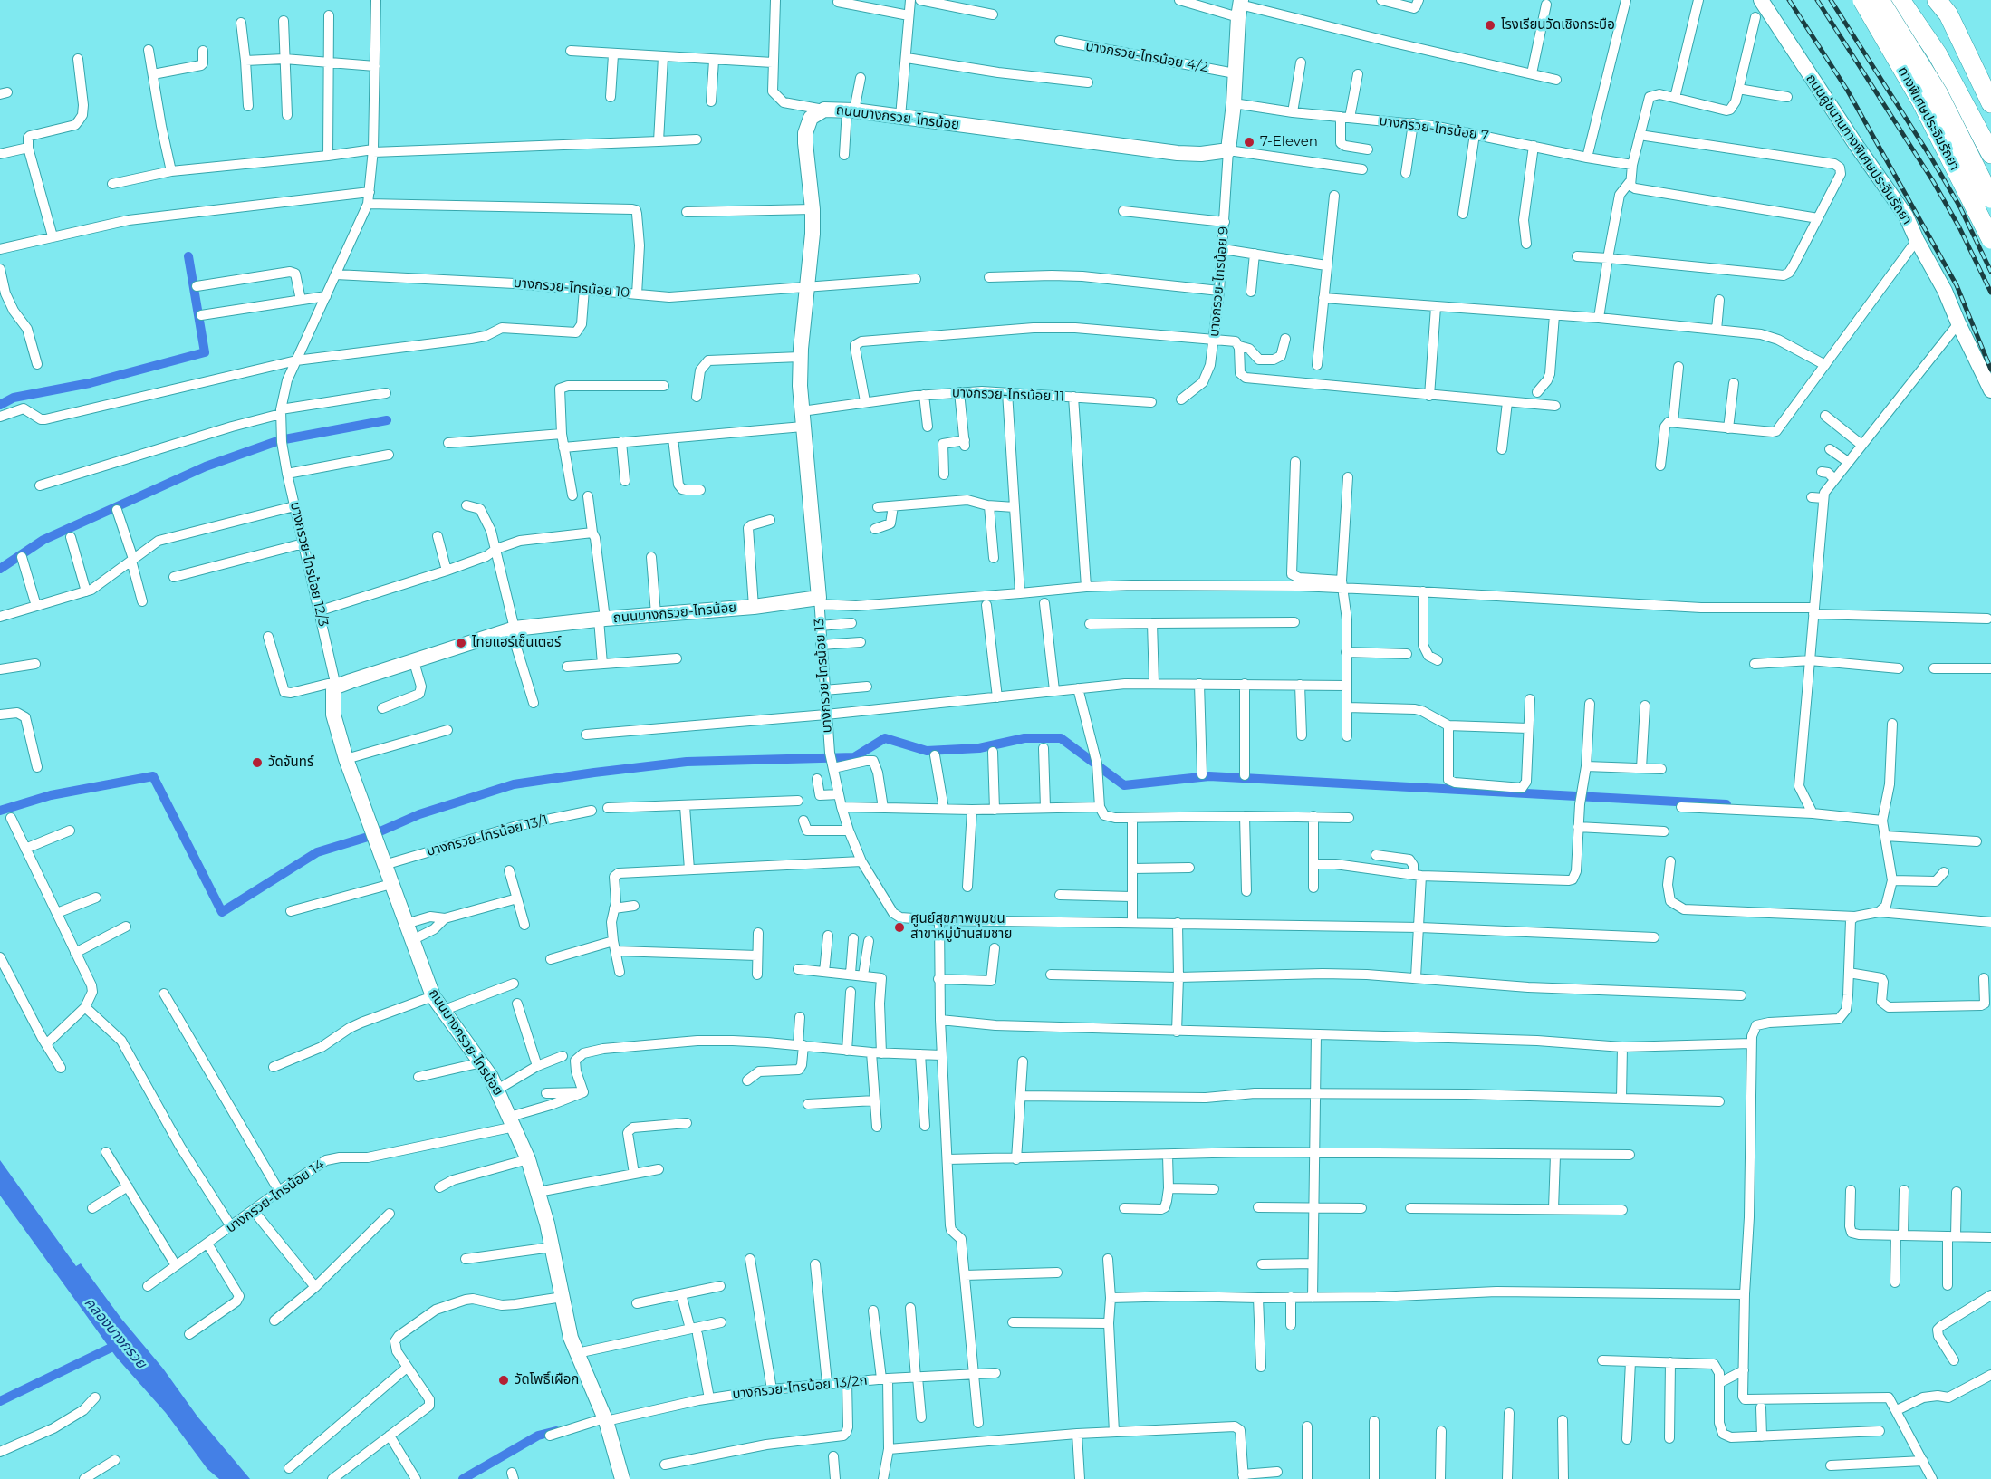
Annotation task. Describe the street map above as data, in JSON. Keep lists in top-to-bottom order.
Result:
{
  "streets": {
    "highway": ["ทางพิเศษประจิมรัถยา"],
    "main road": ["ถนนบางกรวย-ไทรน้อย", "ถนนคู่ขนานทางพิเศษประจิมรัถยา"],
    "street": [
      "บางกรวย-ไทรน้อย 4/2",
      "บางกรวย-ไทรน้อย 7",
      "บางกรวย-ไทรน้อย 9",
      "บางกรวย-ไทรน้อย 10",
      "บางกรวย-ไทรน้อย 11",
      "บางกรวย-ไทรน้อย 12/3",
      "บางกรวย-ไทรน้อย 13",
      "บางกรวย-ไทรน้อย 13/1",
      "บางกรวย-ไทรน้อย 14",
      "บางกรวย-ไทรน้อย 13/2ก"
    ]
  },
  "crossings": [
    ["ถนนบางกรวย-ไทรน้อย", "บางกรวย-ไทรน้อย 9"],
    ["ถนนบางกรวย-ไทรน้อย", "บางกรวย-ไทรน้อย 10"],
    ["ถนนบางกรวย-ไทรน้อย", "บางกรวย-ไทรน้อย 11"],
    ["ถนนบางกรวย-ไทรน้อย", "บางกรวย-ไทรน้อย 12/3"],
    ["ถนนบางกรวย-ไทรน้อย", "บางกรวย-ไทรน้อย 13"],
    ["ถนนบางกรวย-ไทรน้อย", "บางกรวย-ไทรน้อย 13/1"],
    ["ถนนบางกรวย-ไทรน้อย", "บางกรวย-ไทรน้อย 14"],
    ["ถนนบางกรวย-ไทรน้อย", "บางกรวย-ไทรน้อย 13/2ก"],
    ["บางกรวย-ไทรน้อย 10", "บางกรวย-ไทรน้อย 12/3"]
  ],
  "water": ["คลองบางกรวย"],
  "places": [
    "โรงเรียนวัดเชิงกระบือ",
    "7-Eleven",
    "ไทยแฮร์เซ็นเตอร์",
    "วัดจันทร์",
    "ศูนย์สุขภาพชุมชน สาขาหมู่บ้านสมชาย",
    "วัดโพธิ์เผือก"
  ]
}
